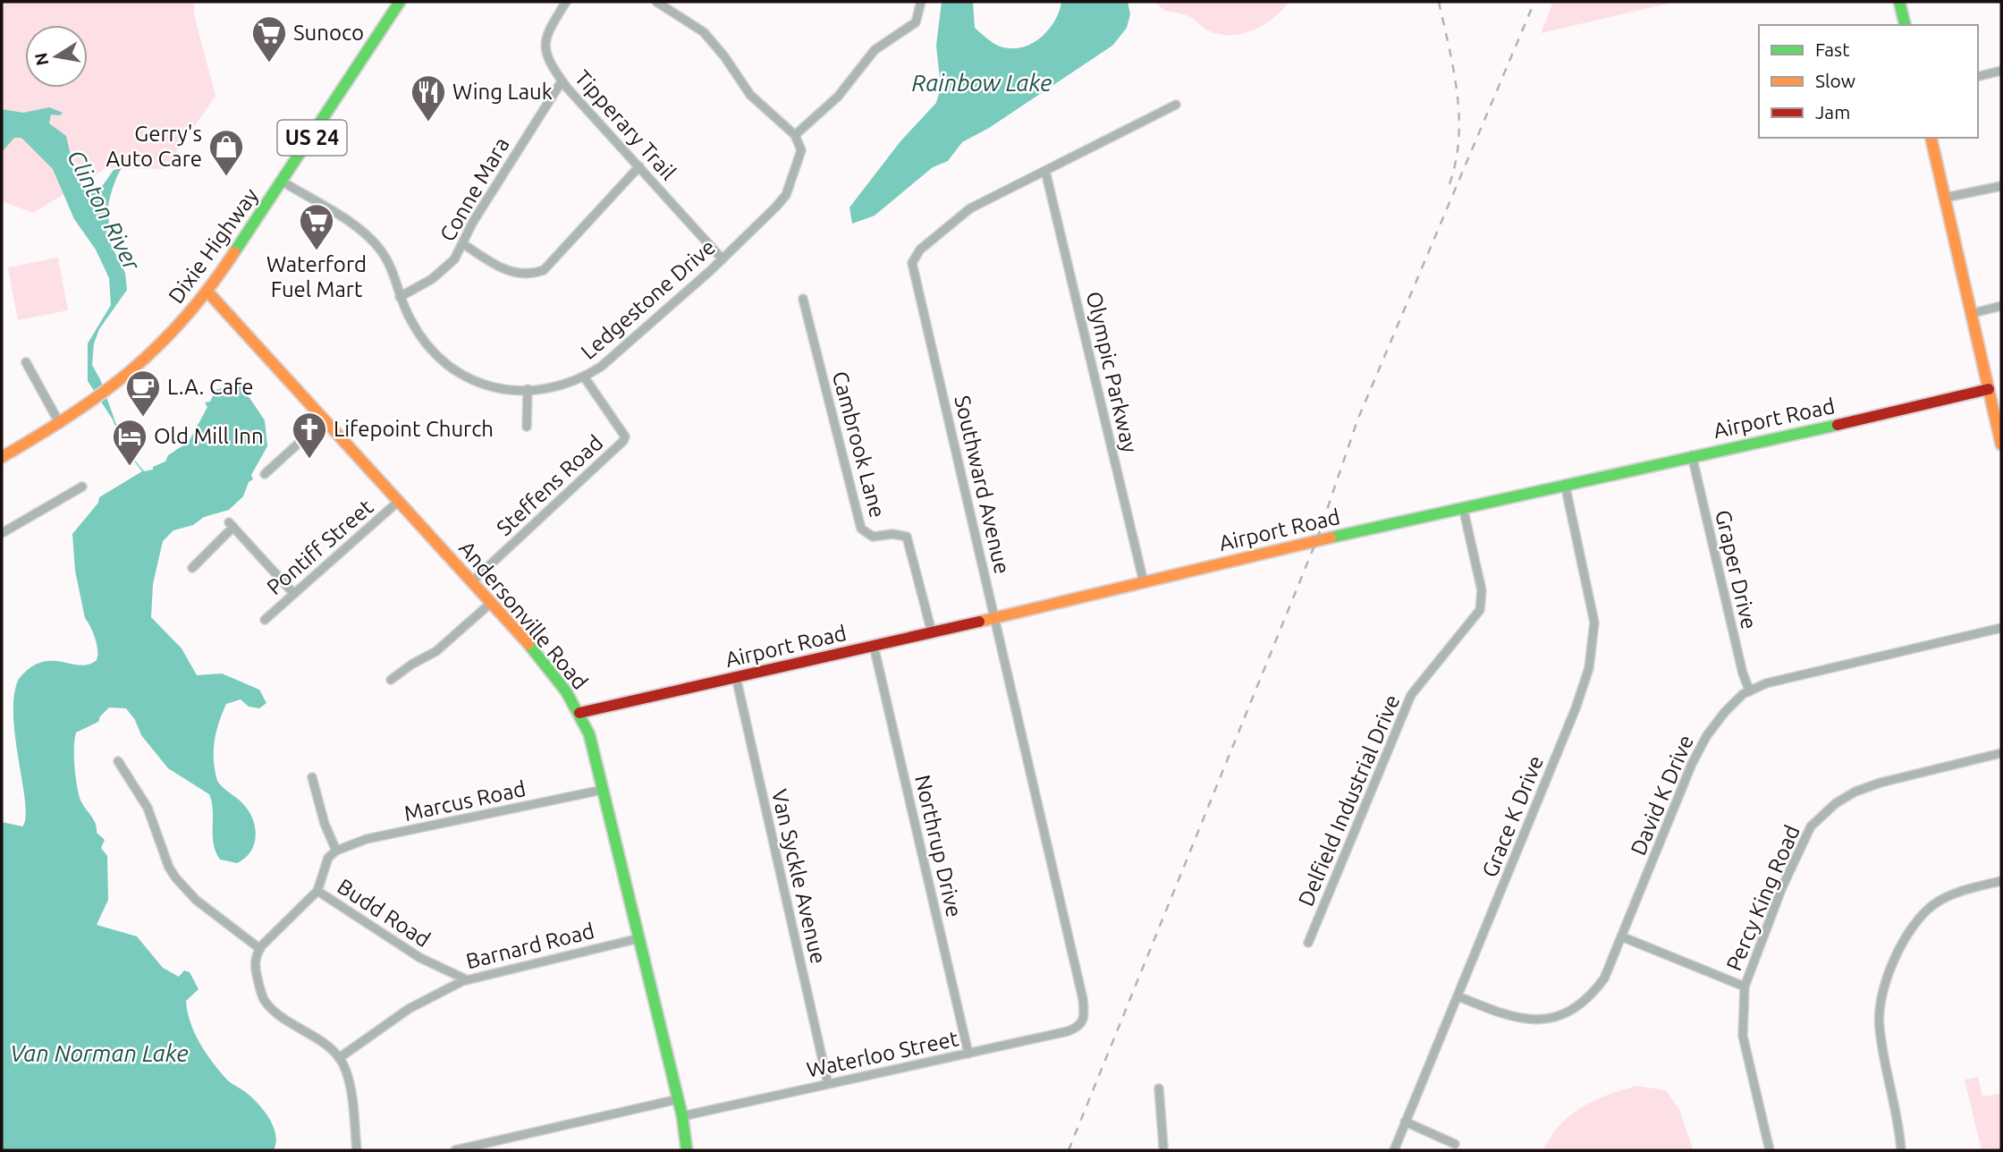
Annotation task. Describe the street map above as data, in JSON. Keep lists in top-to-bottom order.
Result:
{
  "streets": {
    "street": [
      "Tipperary Trail",
      "US 24",
      "Conne Mara",
      "Dixie Highway",
      "Ledgestone Drive",
      "Olympic Parkway",
      "Airport Road",
      "Cambrook Lane",
      "Southward Avenue",
      "Steffens Road",
      "Pontiff Street",
      "Graper Drive",
      "Andersonville Road",
      "David K Drive",
      "Delfield Industrial Drive",
      "Marcus Road",
      "Grace K Drive",
      "Northrup Drive",
      "Van Syckle Avenue",
      "Percy King Road",
      "Budd Road",
      "Barnard Road",
      "Waterloo Street"
    ]
  },
  "crossings": [
    ["Tipperary Trail", "Conne Mara"],
    ["Tipperary Trail", "Ledgestone Drive"],
    ["Conne Mara", "Ledgestone Drive"],
    ["Dixie Highway", "Ledgestone Drive"],
    ["Dixie Highway", "Andersonville Road"],
    ["Ledgestone Drive", "Steffens Road"],
    ["Olympic Parkway", "Airport Road"],
    ["Olympic Parkway", "Southward Avenue"],
    ["Airport Road", "Cambrook Lane"],
    ["Airport Road", "Southward Avenue"],
    ["Airport Road", "Graper Drive"],
    ["Airport Road", "Andersonville Road"],
    ["Airport Road", "Delfield Industrial Drive"],
    ["Airport Road", "Grace K Drive"],
    ["Airport Road", "Northrup Drive"],
    ["Airport Road", "Van Syckle Avenue"],
    ["Southward Avenue", "Waterloo Street"],
    ["Steffens Road", "Andersonville Road"],
    ["Pontiff Street", "Andersonville Road"],
    ["Graper Drive", "David K Drive"],
    ["Andersonville Road", "Marcus Road"],
    ["Andersonville Road", "Barnard Road"],
    ["Andersonville Road", "Waterloo Street"],
    ["David K Drive", "Grace K Drive"],
    ["Northrup Drive", "Waterloo Street"],
    ["Van Syckle Avenue", "Waterloo Street"],
    ["Budd Road", "Barnard Road"]
  ],
  "water": ["Rainbow Lake", "Clinton River", "Van Norman Lake"],
  "places": {
    "supermarket": ["Sunoco", "Waterford Fuel Mart"],
    "restaurant": ["Wing Lauk"],
    "shop": ["Gerry's Auto Care"],
    "cafe": ["L.A. Cafe"],
    "church": ["Lifepoint Church"],
    "hotel": ["Old Mill Inn"]
  },
  "legend": ["Fast", "Slow", "Jam"],
  "north": "left"
}
